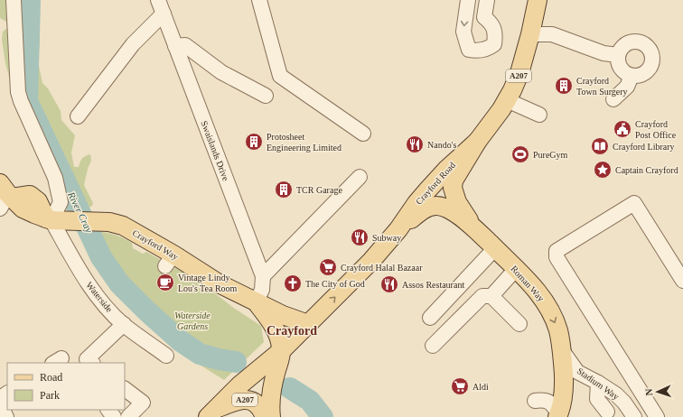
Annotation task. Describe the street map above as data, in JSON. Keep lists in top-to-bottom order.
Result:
{
  "streets": {
    "main road": [
      "A207",
      "Crayford Road",
      "Crayford Way",
      "Roman Way"
    ],
    "street": ["Swaislands Drive", "Waterside", "Stadium Way"]
  },
  "crossings": [
    ["A207", "Crayford Road"],
    ["A207", "Crayford Way"],
    ["Crayford Road", "Crayford Way"],
    ["Crayford Road", "Roman Way"],
    ["Crayford Way", "Waterside"],
    ["Roman Way", "Stadium Way"]
  ],
  "districts": ["Crayford"],
  "water": ["River Cray"],
  "parks": ["Waterside Gardens"],
  "places": {
    "building": ["Crayford Town Surgery", "Protosheet Engineering Limited", "TCR Garage"],
    "public building": ["Crayford Post Office"],
    "restaurant": ["Nando's", "Subway", "Assos Restaurant"],
    "library": ["Crayford Library"],
    "sports": ["PureGym"],
    "place": ["Captain Crayford"],
    "supermarket": ["Crayford Halal Bazaar", "Aldi"],
    "cafe": ["Vintage Lindy Lou's Tea Room"],
    "church": ["The City of God"]
  },
  "legend": ["Road", "Park"],
  "north": "left"
}
